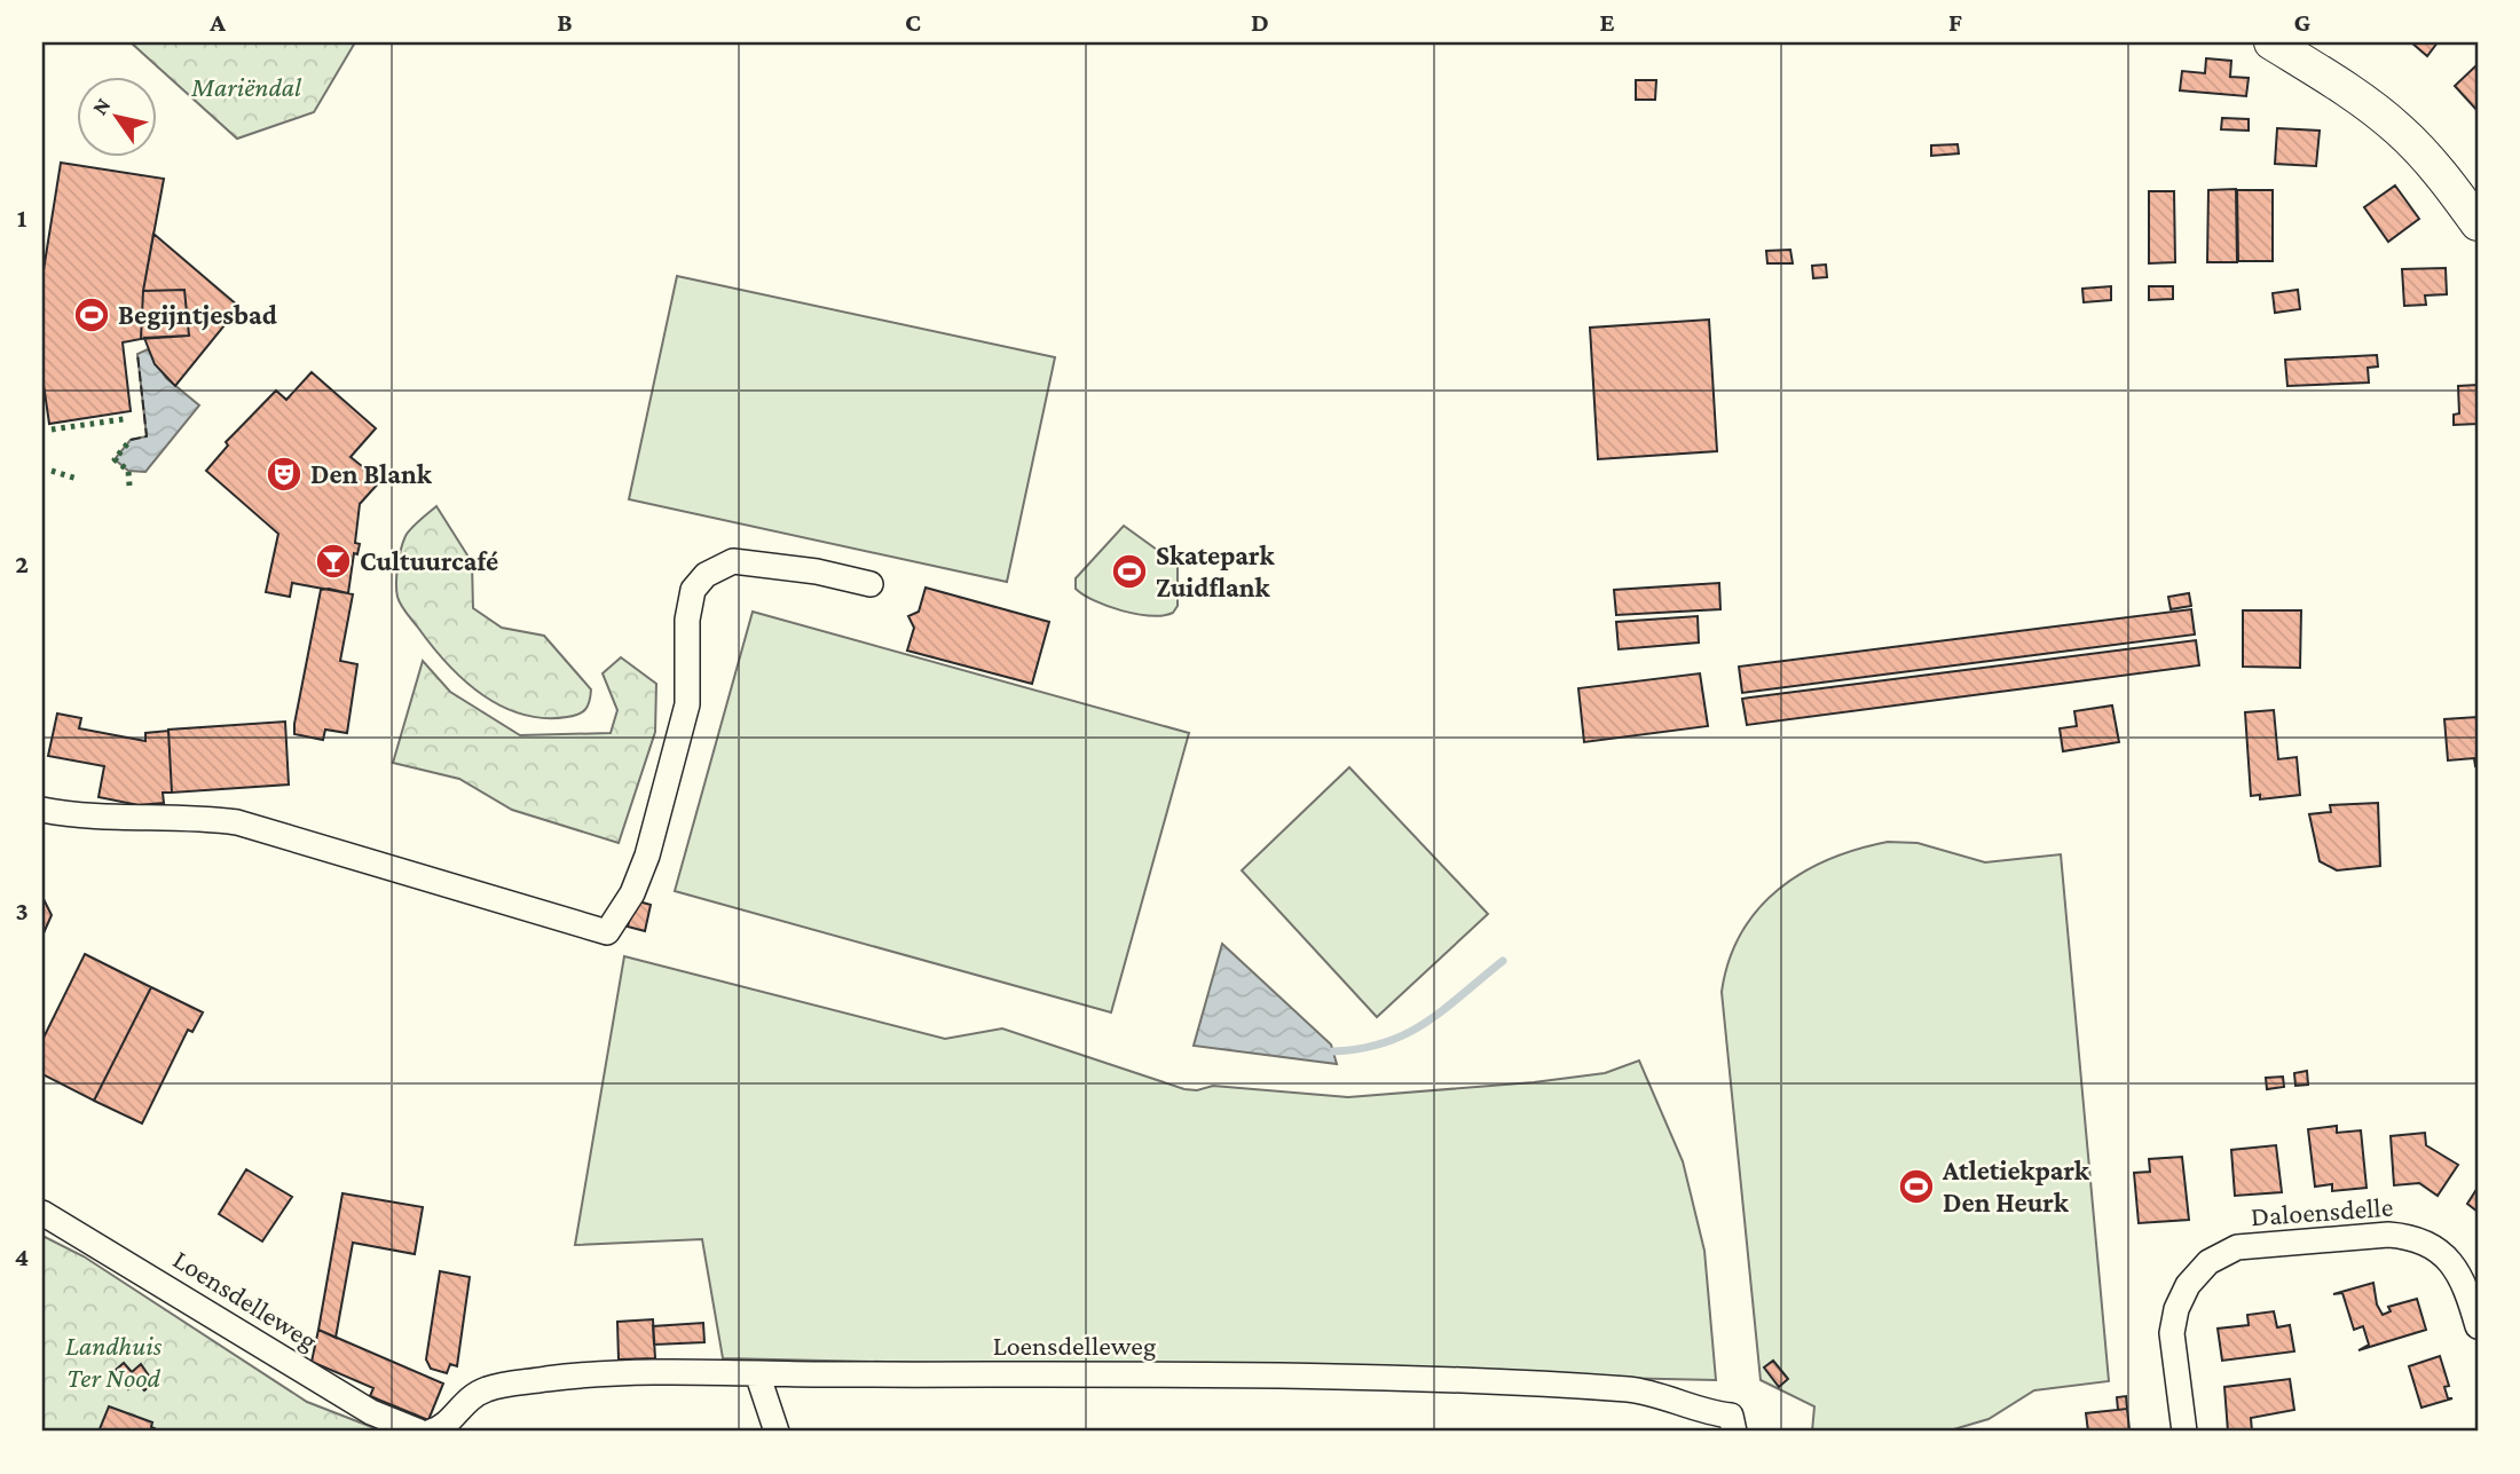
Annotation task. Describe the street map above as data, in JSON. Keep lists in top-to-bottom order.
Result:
{
  "streets": {
    "street": ["Daloensdelle", "Loensdelleweg"]
  },
  "parks": ["Mariëndal", "Landhuis Ter Nood"],
  "places": {
    "sports": ["Begijntjesbad", "Skatepark Zuidflank", "Atletiekpark Den Heurk"],
    "theatre": ["Den Blank"],
    "bar": ["Cultuurcafé"]
  },
  "north": "top left",
  "grid": {
    "columns": [
      "A",
      "B",
      "C",
      "D",
      "E",
      "F",
      "G"
    ],
    "rows": [
      "1",
      "2",
      "3",
      "4"
    ]
  }
}
